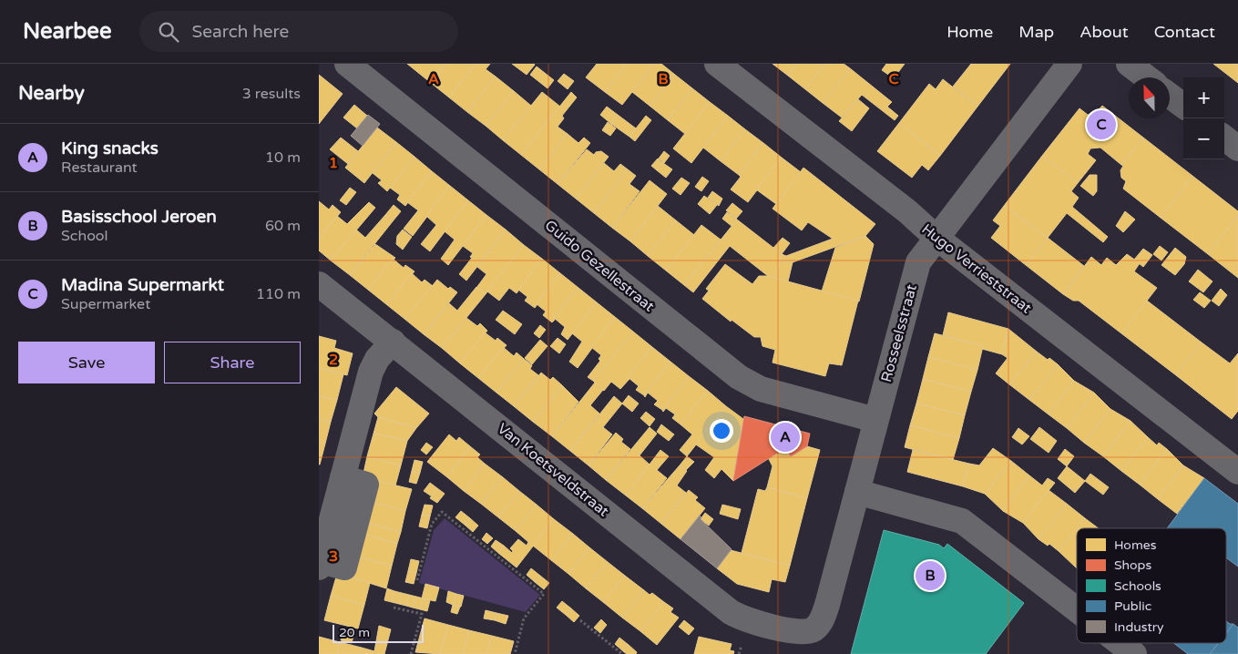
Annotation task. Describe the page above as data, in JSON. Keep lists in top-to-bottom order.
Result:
{
  "streets": {
    "street": [
      "Guido Gezellestraat",
      "Hugo Verrieststraat",
      "Rosseelsstraat",
      "Van Koetsveldstraat"
    ]
  },
  "crossings": [
    ["Guido Gezellestraat", "Rosseelsstraat"],
    ["Hugo Verrieststraat", "Rosseelsstraat"],
    ["Rosseelsstraat", "Van Koetsveldstraat"]
  ],
  "legend": [
    "Homes",
    "Shops",
    "Schools",
    "Public",
    "Industry"
  ],
  "scale_bar": "20 m",
  "north": "top",
  "page": {
    "header": "Nearbee",
    "search": "Search here",
    "nav": [
      "Home",
      "Map",
      "About",
      "Contact"
    ],
    "heading": ["Nearby", "3 results"],
    "map_buttons": ["+", "−"],
    "pins": ["C", "A", "B"],
    "list": [
      {
        "mark": "A",
        "name": "King snacks",
        "note": "Restaurant",
        "value": "10 m"
      },
      {
        "mark": "B",
        "name": "Basisschool Jeroen",
        "note": "School",
        "value": "60 m"
      },
      {
        "mark": "C",
        "name": "Madina Supermarkt",
        "note": "Supermarket",
        "value": "110 m"
      }
    ],
    "buttons": ["Save", "Share"],
    "scale": "20 m"
  },
  "grid": {
    "columns": ["A", "B", "C"],
    "rows": ["1", "2", "3"]
  }
}
